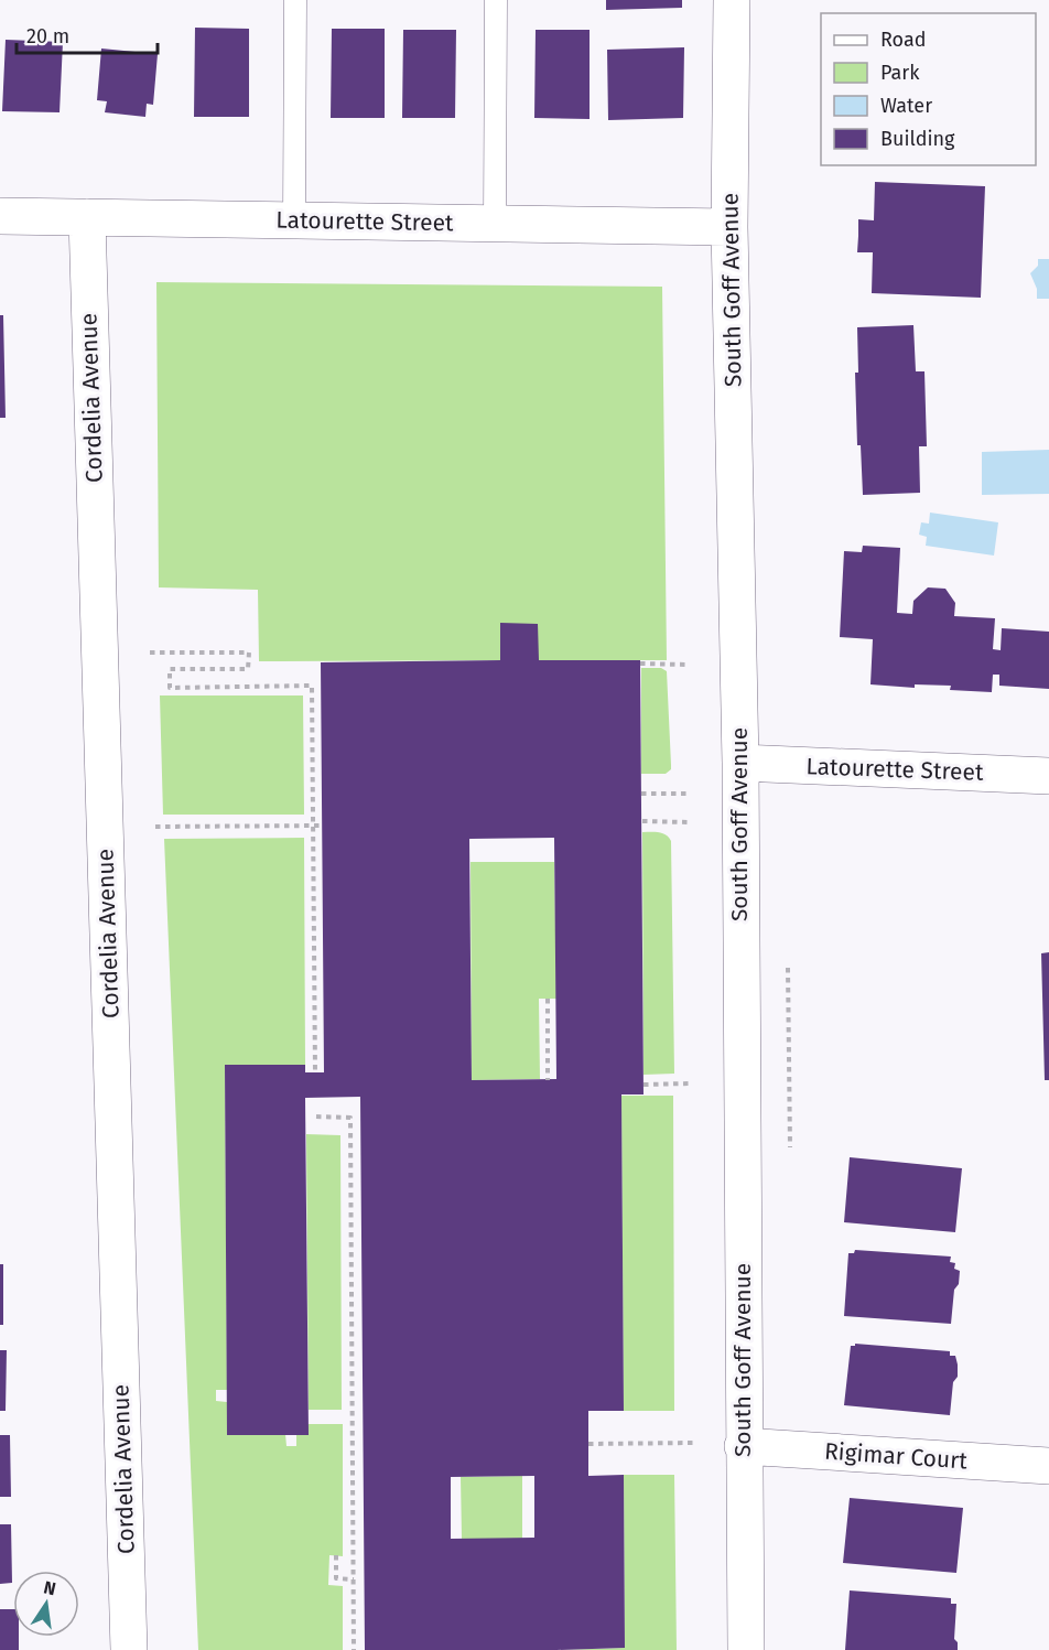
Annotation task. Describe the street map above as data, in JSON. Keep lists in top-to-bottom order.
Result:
{
  "streets": {
    "street": [
      "Latourette Street",
      "South Goff Avenue",
      "Cordelia Avenue",
      "Rigimar Court"
    ]
  },
  "crossings": [
    ["Latourette Street", "South Goff Avenue"],
    ["Latourette Street", "Cordelia Avenue"],
    ["South Goff Avenue", "Rigimar Court"]
  ],
  "legend": [
    "Road",
    "Park",
    "Water",
    "Building"
  ],
  "scale_bar": "20 m",
  "north": "top"
}
